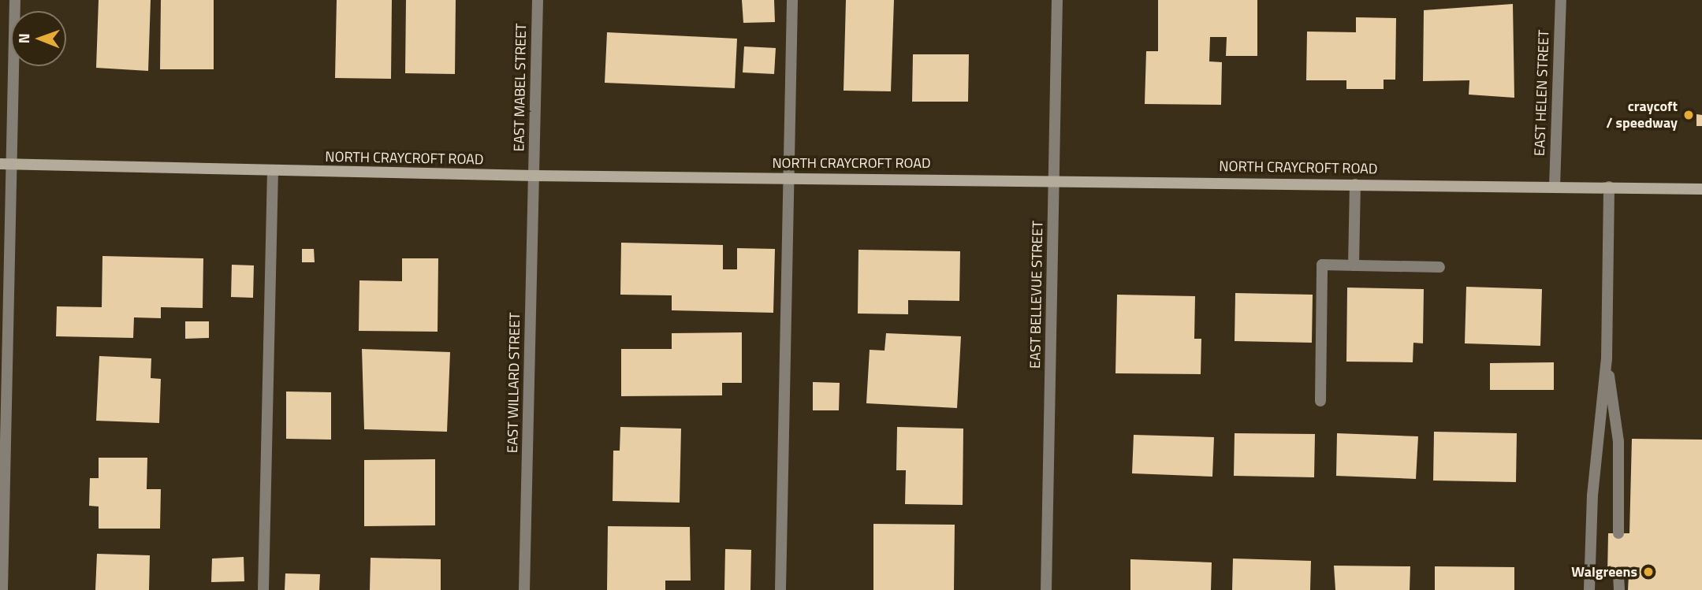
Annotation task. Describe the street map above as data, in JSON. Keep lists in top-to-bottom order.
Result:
{
  "streets": {
    "main road": ["NORTH CRAYCROFT ROAD"],
    "street": [
      "EAST MABEL STREET",
      "EAST HELEN STREET",
      "EAST BELLEVUE STREET",
      "EAST WILLARD STREET"
    ]
  },
  "crossings": [
    ["EAST MABEL STREET", "NORTH CRAYCROFT ROAD"],
    ["EAST MABEL STREET", "EAST WILLARD STREET"],
    ["EAST HELEN STREET", "NORTH CRAYCROFT ROAD"],
    ["NORTH CRAYCROFT ROAD", "EAST BELLEVUE STREET"],
    ["NORTH CRAYCROFT ROAD", "EAST WILLARD STREET"]
  ],
  "places": ["craycoft / speedway", "Walgreens"],
  "north": "left"
}
